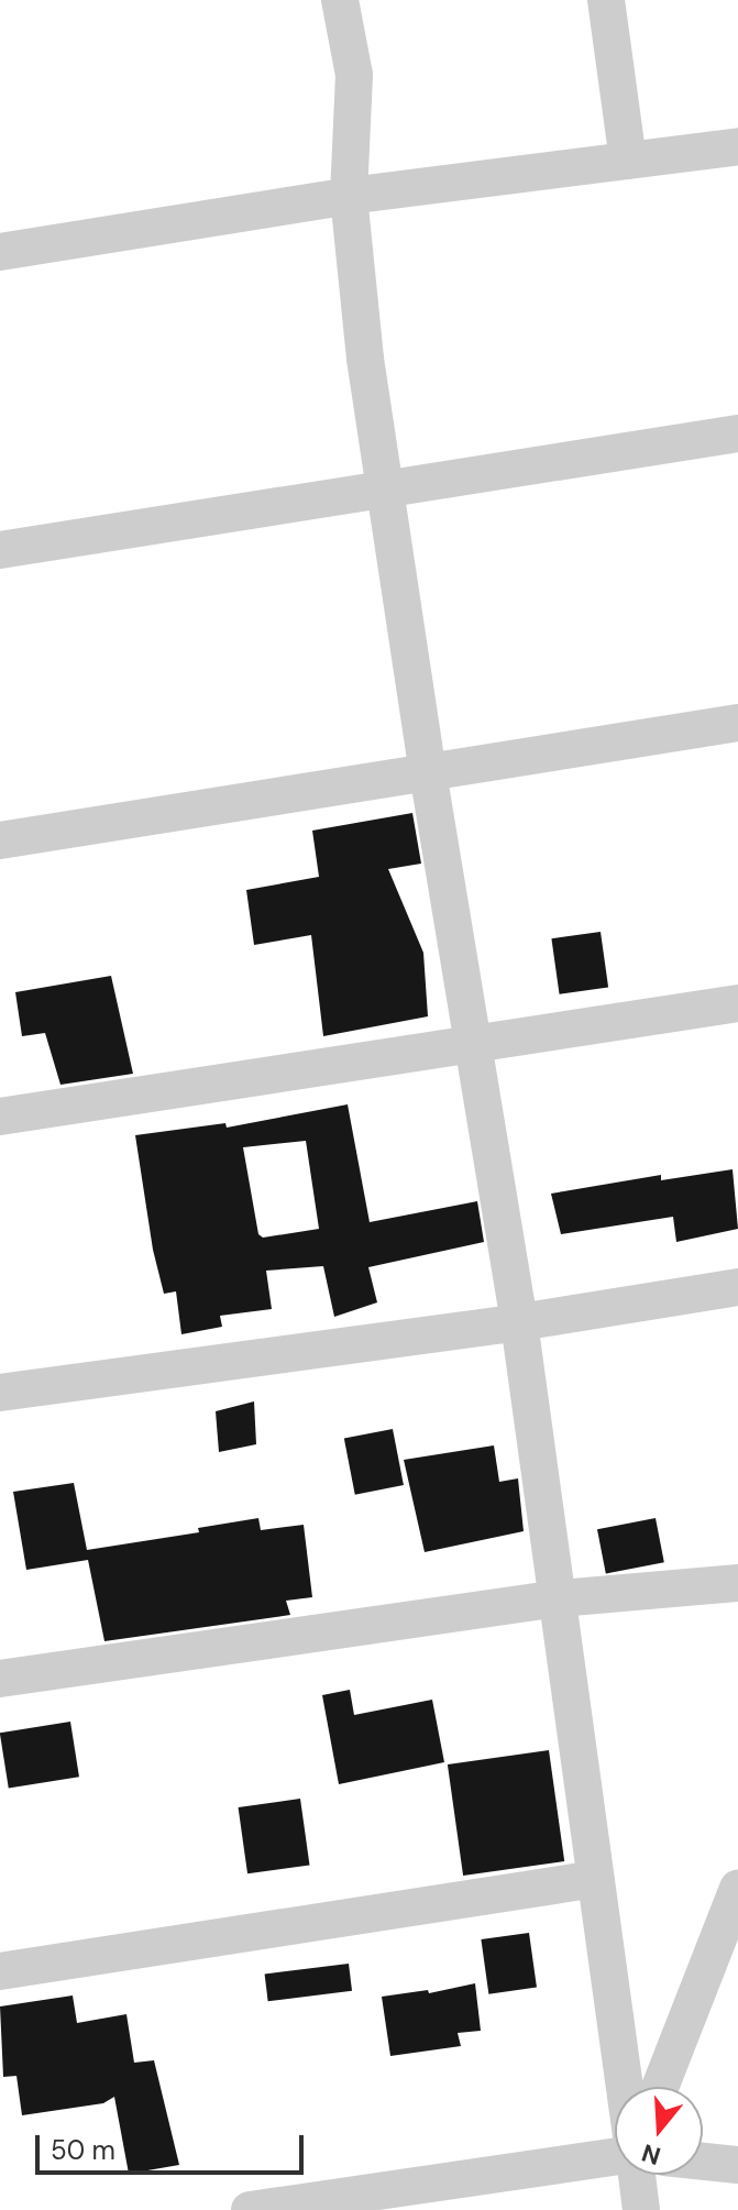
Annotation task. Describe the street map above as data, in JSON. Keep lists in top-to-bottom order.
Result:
{
  "scale_bar": "50 m",
  "north": "bottom"
}
